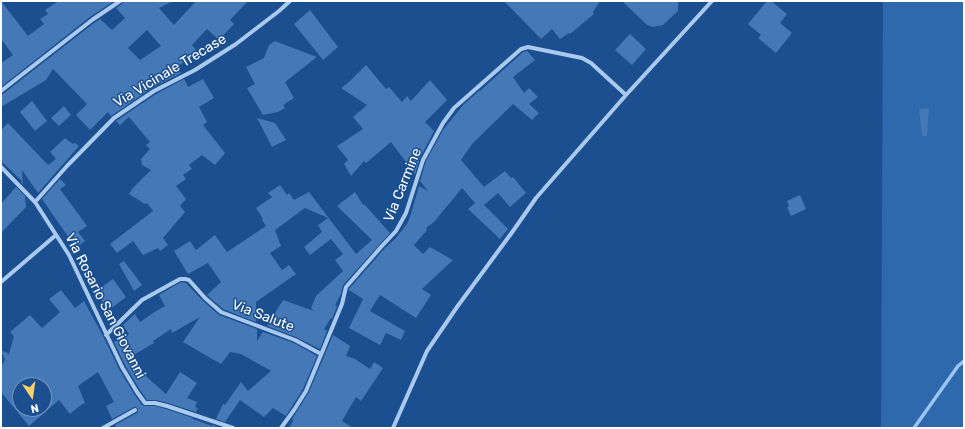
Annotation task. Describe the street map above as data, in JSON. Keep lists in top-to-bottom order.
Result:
{
  "streets": {
    "street": [
      "Via Vicinale Trecase",
      "Via Carmine",
      "Via Rosario San Giovanni",
      "Via Salute"
    ]
  },
  "crossings": [
    ["Via Vicinale Trecase", "Via Rosario San Giovanni"],
    ["Via Carmine", "Via Salute"],
    ["Via Rosario San Giovanni", "Via Salute"]
  ],
  "north": "bottom"
}
